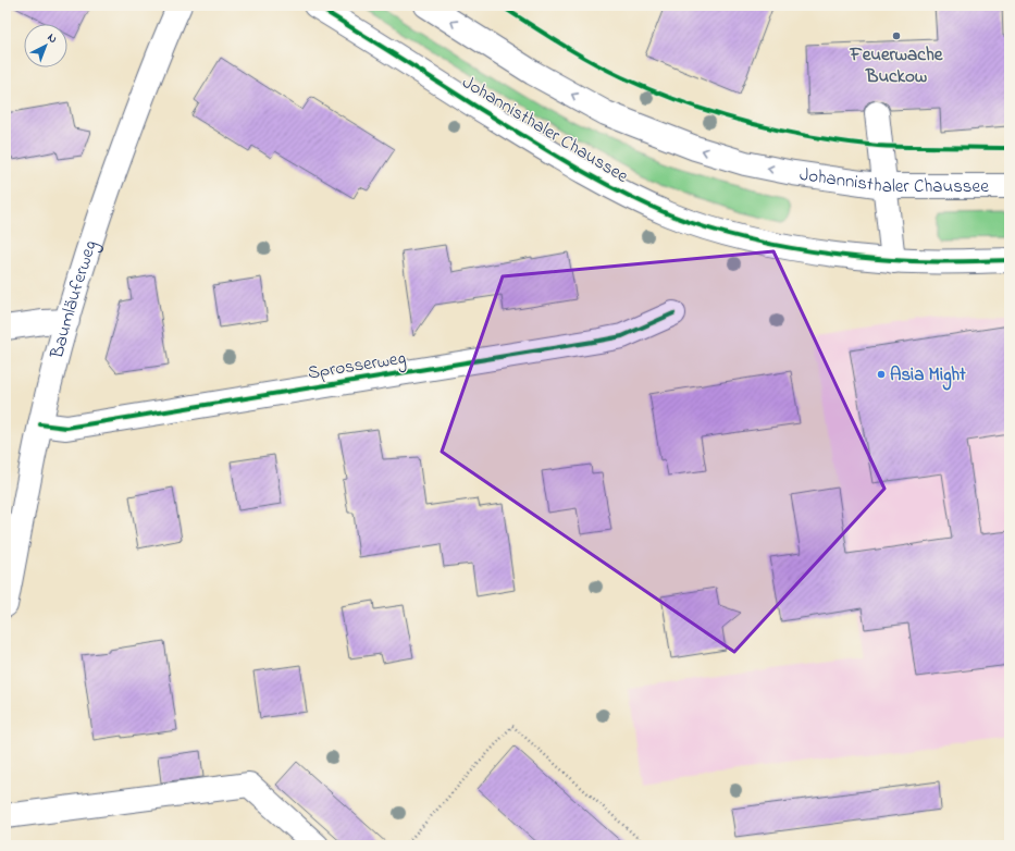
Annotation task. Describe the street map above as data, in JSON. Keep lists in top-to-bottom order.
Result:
{
  "streets": {
    "main road": ["Johannisthaler Chaussee", "Baumläuferweg", "Sprosserweg"]
  },
  "crossings": [
    ["Baumläuferweg", "Sprosserweg"]
  ],
  "places": ["Feuerwache Buckow", "Asia Might"],
  "north": "top right"
}
